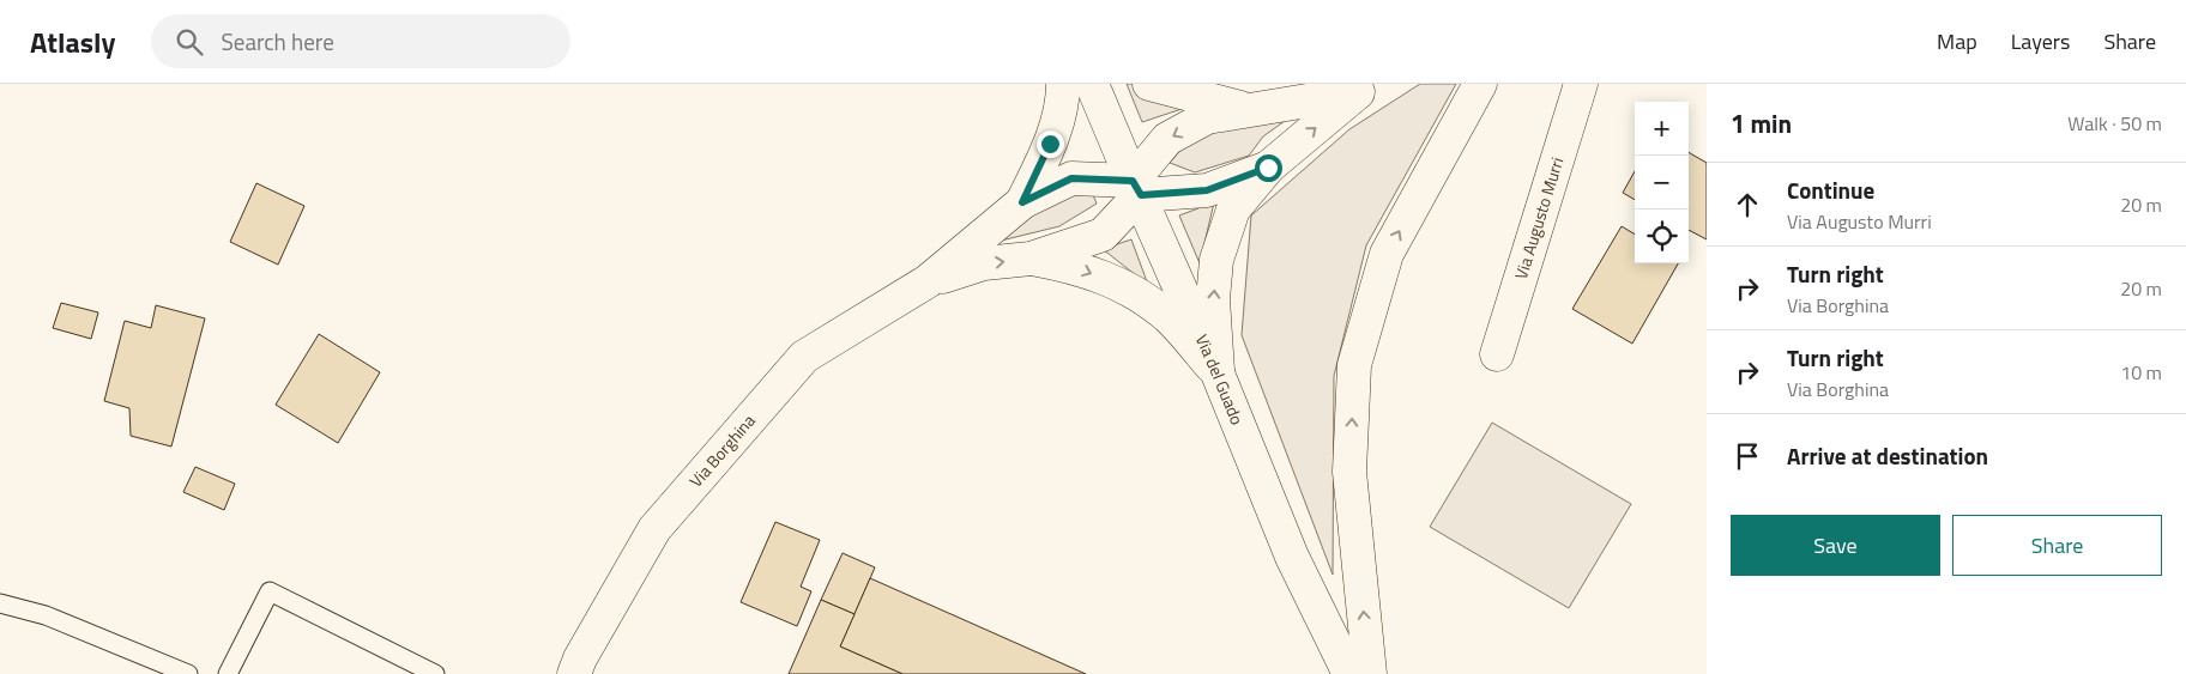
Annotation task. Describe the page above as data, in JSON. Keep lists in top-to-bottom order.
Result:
{
  "streets": {
    "street": ["Via Augusto Murri", "Via del Guado", "Via Borghina"]
  },
  "crossings": [
    ["Via del Guado", "Via Borghina"]
  ],
  "page": {
    "header": "Atlasly",
    "search": "Search here",
    "nav": ["Map", "Layers", "Share"],
    "heading": ["1 min", "Walk · 50 m"],
    "map_buttons": ["+", "−"],
    "list": [
      ["Continue", "Via Augusto Murri", "20 m"],
      ["Turn right", "Via Borghina", "20 m"],
      ["Turn right", "Via Borghina", "10 m"],
      "Arrive at destination"
    ],
    "buttons": ["Save", "Share"]
  }
}
